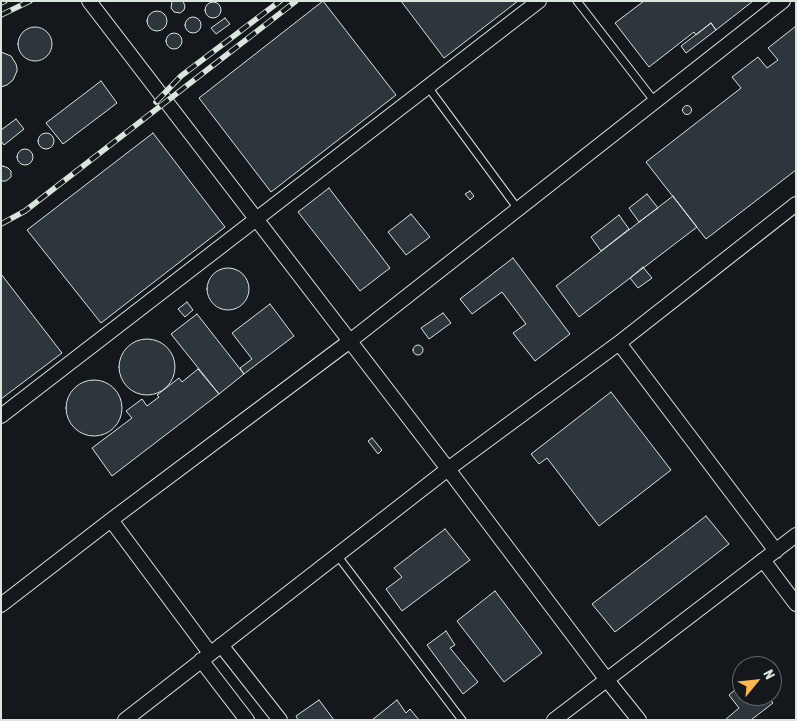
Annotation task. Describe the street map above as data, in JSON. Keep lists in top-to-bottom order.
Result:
{
  "north": "top right"
}
